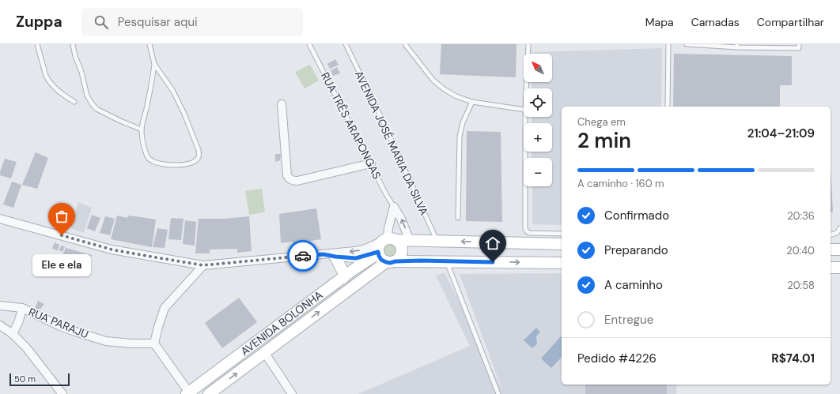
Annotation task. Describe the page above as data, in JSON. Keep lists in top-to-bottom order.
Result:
{
  "streets": {
    "main road": ["AVENIDA BOLONHA"],
    "street": ["AVENIDA JOSÉ MARIA DA SILVA", "RUA PARAJU"],
    "lane": ["RUA TRÊS ARAPONGAS"]
  },
  "crossings": [
    ["RUA TRÊS ARAPONGAS", "AVENIDA JOSÉ MARIA DA SILVA"]
  ],
  "places": ["Ele e ela"],
  "scale_bar": "50 m",
  "north": "top left",
  "page": {
    "header": "Zuppa",
    "search": "Pesquisar aqui",
    "nav": ["Mapa", "Camadas", "Compartilhar"],
    "map_buttons": ["+", "−"],
    "heading": ["2 min", "Chega em", "21:04–21:09"],
    "panel": ["Pedido #4226", "R$74.01"],
    "bar": "A caminho · 160 m",
    "list": [
      ["Confirmado", "20:36"],
      ["Preparando", "20:40"],
      ["A caminho", "20:58"],
      "Entregue"
    ],
    "bubble": "Ele e ela",
    "scale": "50 m"
  }
}
